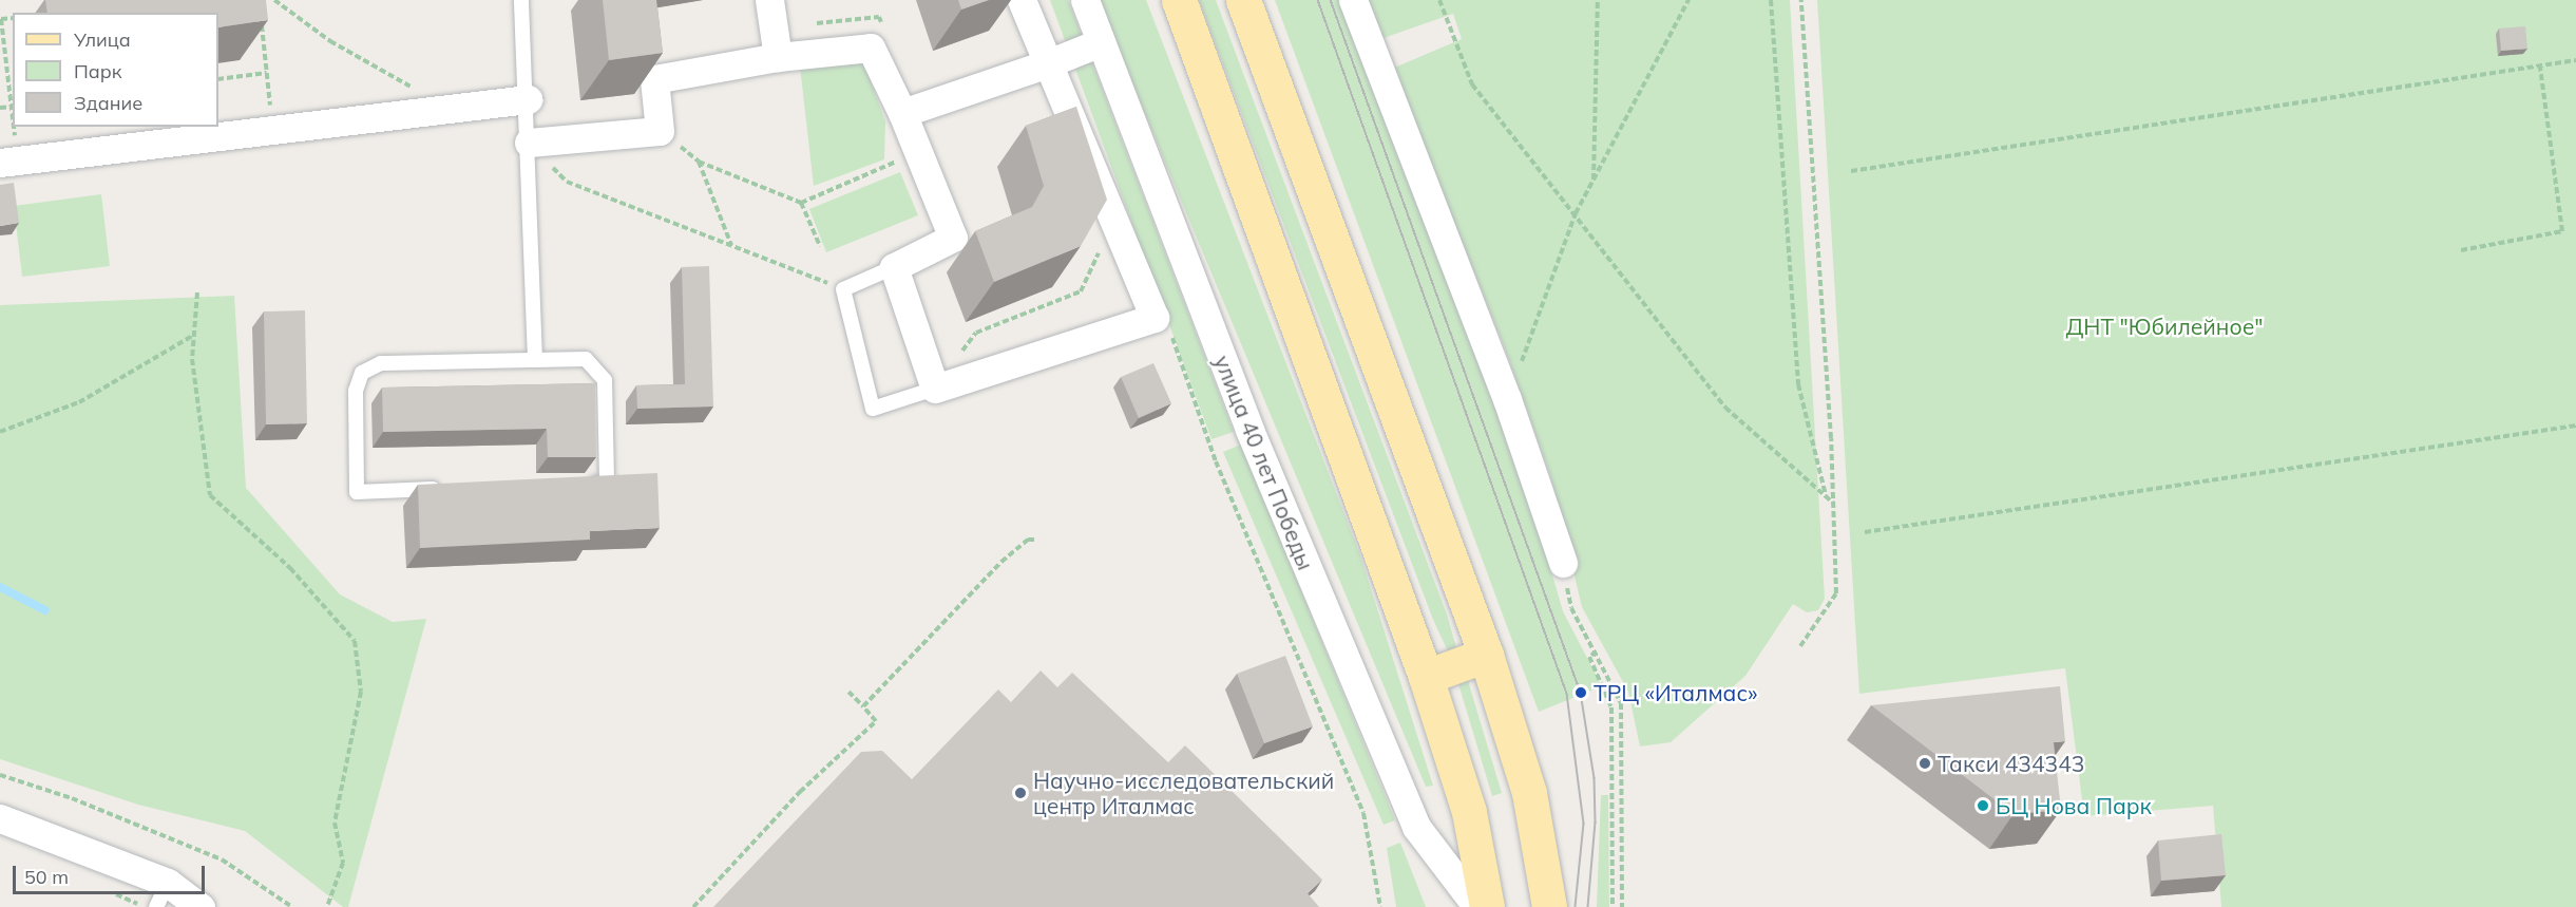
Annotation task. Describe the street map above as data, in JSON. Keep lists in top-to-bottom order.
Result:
{
  "streets": {
    "street": ["улица 40 лет Победы"]
  },
  "parks": ["ДНТ \"Юбилейное\""],
  "places": [
    "ТРЦ «Италмас»",
    "Такси 434343",
    "Научно-исследовательский центр Италмас",
    "БЦ Нова Парк"
  ],
  "legend": ["Улица", "Парк", "Здание"],
  "scale_bar": "50 m"
}
